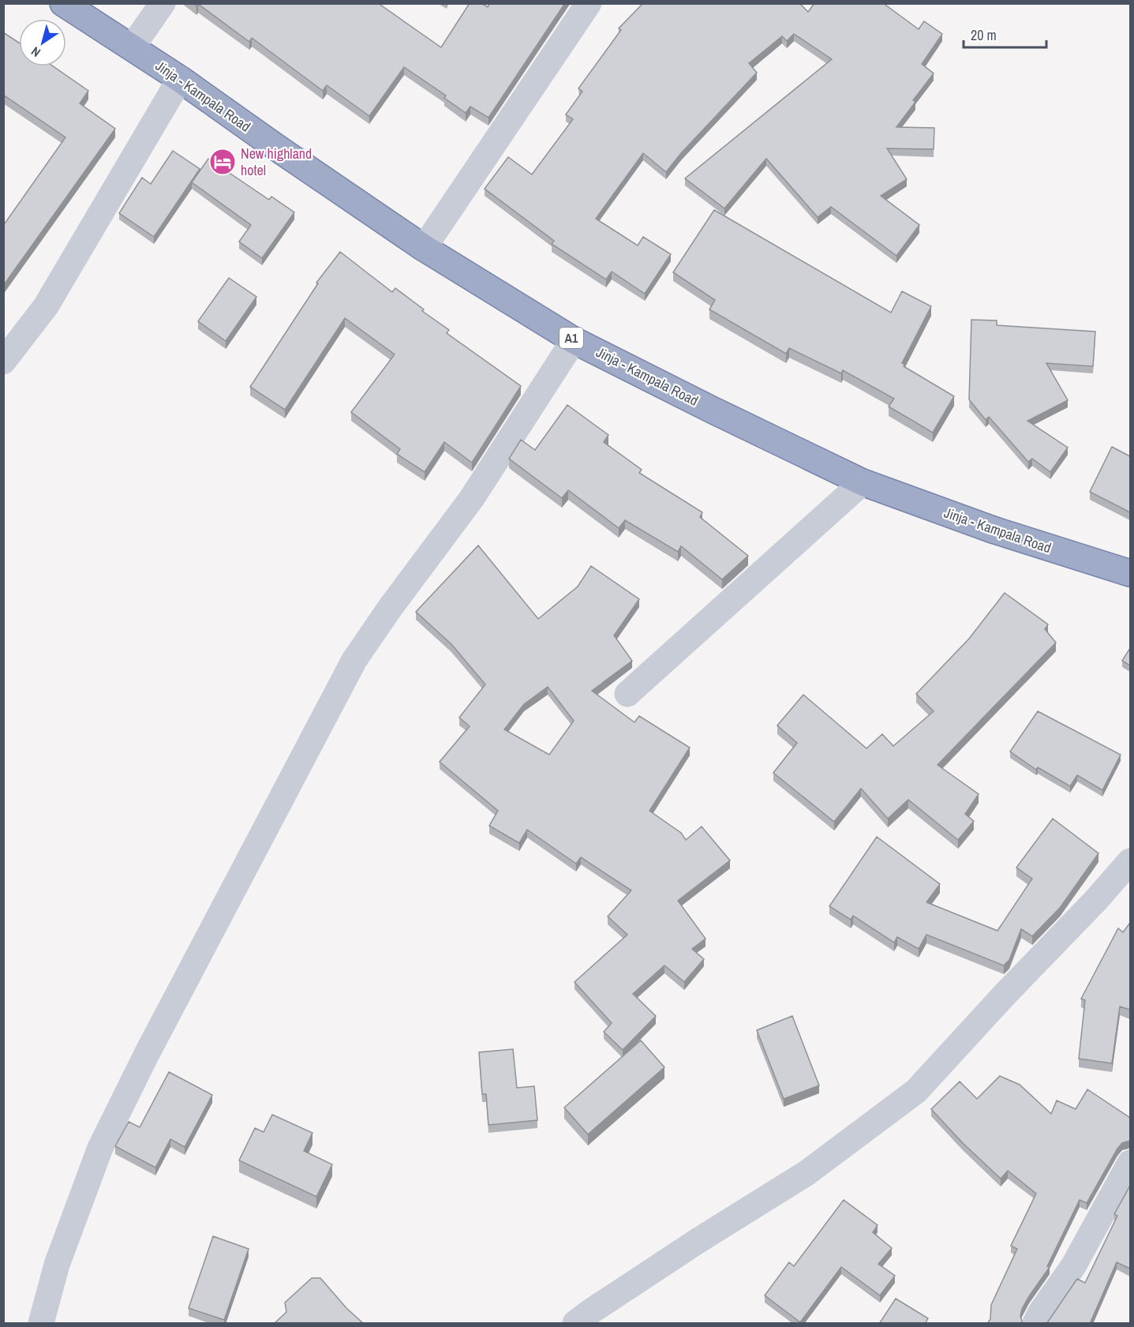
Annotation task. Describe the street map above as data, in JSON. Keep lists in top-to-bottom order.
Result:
{
  "streets": {
    "highway": ["Jinja - Kampala Road", "A1"]
  },
  "places": {
    "hotel": ["New highland hotel"]
  },
  "scale_bar": "20 m",
  "north": "bottom left"
}
